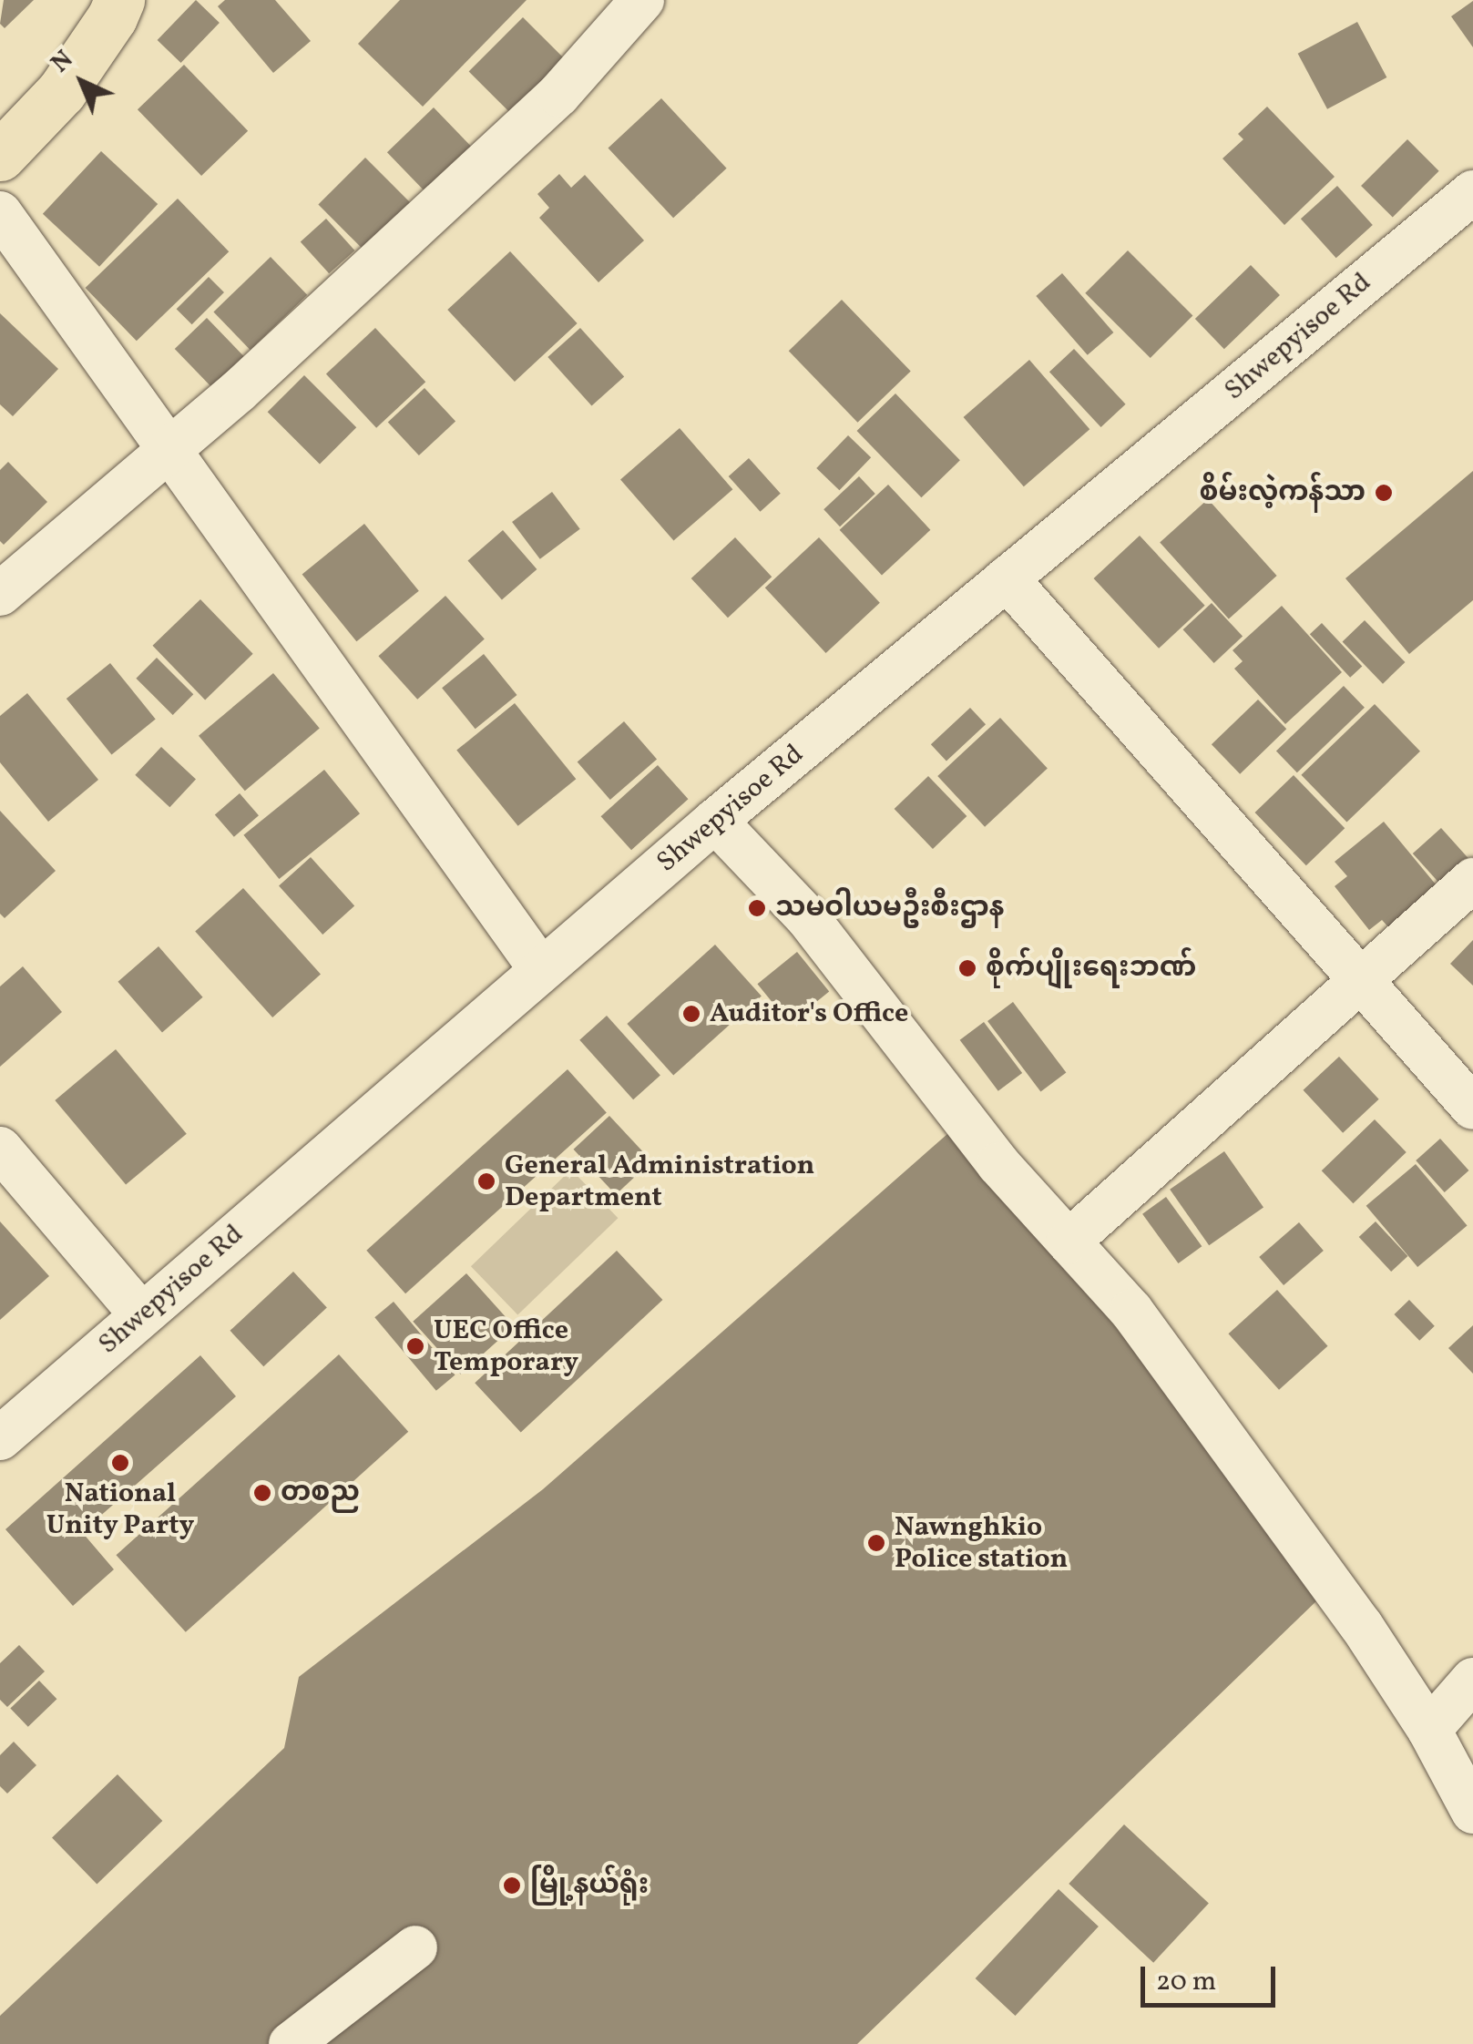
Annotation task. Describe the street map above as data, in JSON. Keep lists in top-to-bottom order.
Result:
{
  "streets": {
    "street": ["Shwepyisoe Rd"]
  },
  "places": [
    "စိမ်းလဲ့ကန်သာ",
    "သမဝါယမဦးစီးဌာန",
    "စိုက်ပျိုးရေးဘဏ်",
    "Auditor's Office",
    "General Administration Department",
    "UEC Office Temporary",
    "National Unity Party",
    "တစည",
    "Nawnghkio Police station",
    "မြို့နယ်ရုံး"
  ],
  "scale_bar": "20 m",
  "north": "top left"
}
